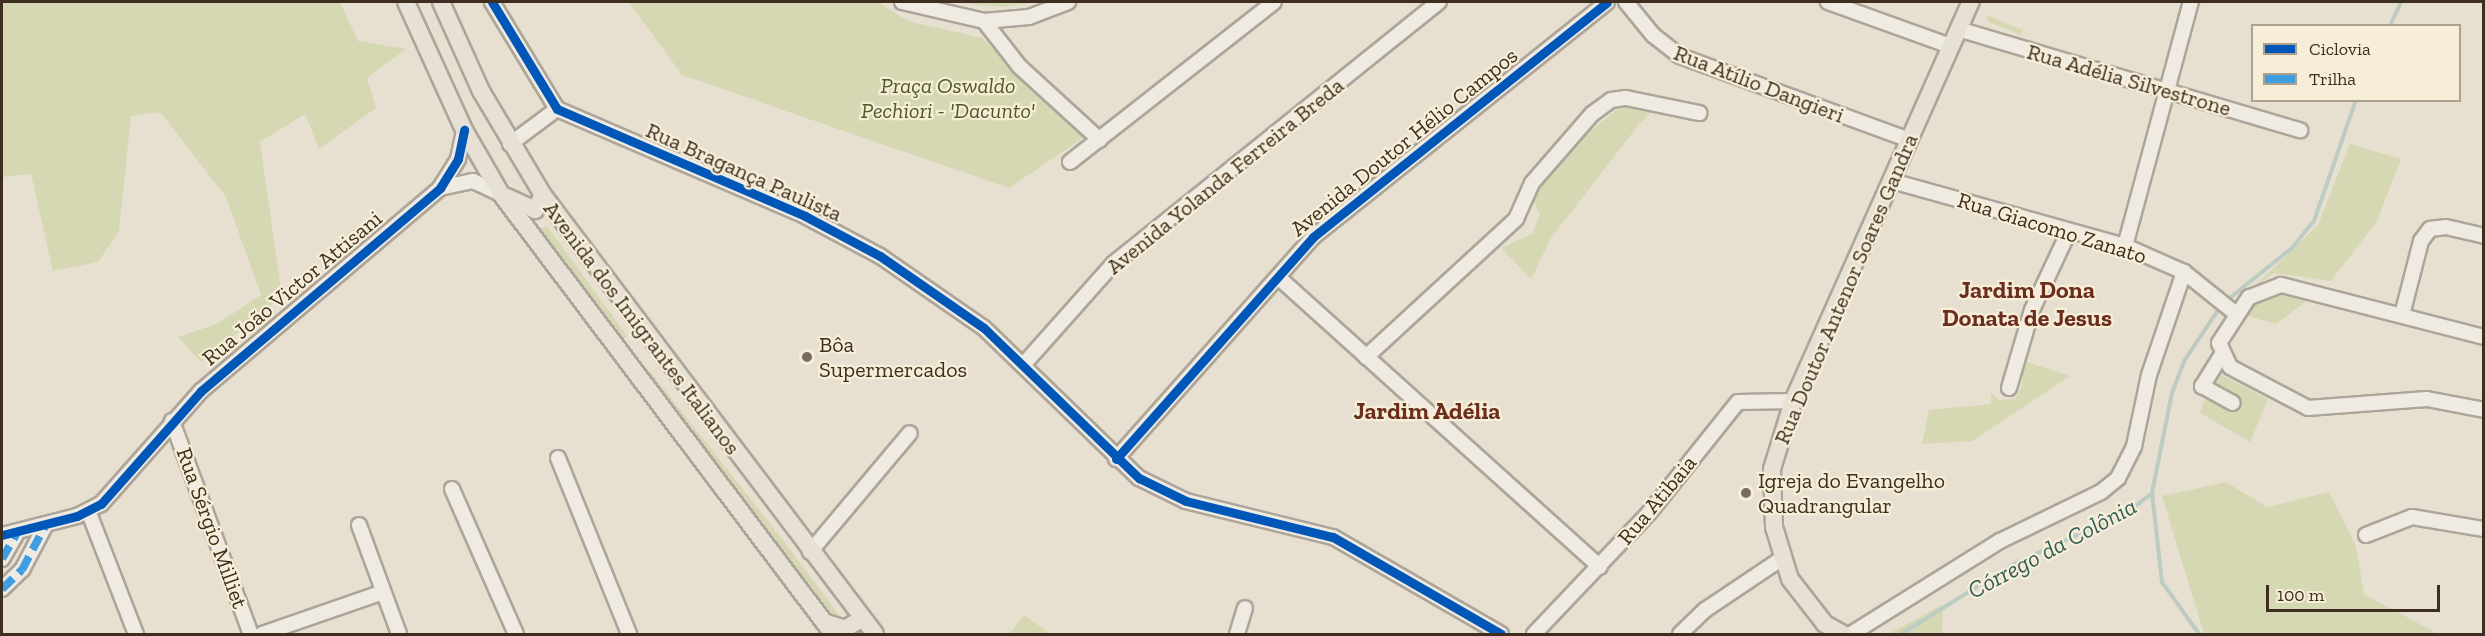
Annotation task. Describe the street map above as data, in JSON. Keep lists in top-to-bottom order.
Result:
{
  "streets": {
    "main road": ["Rua Doutor Antenor Soares Gandra", "Avenida dos Imigrantes Italianos"],
    "street": [
      "Rua Adélia Silvestrone",
      "Rua Atílio Dangieri",
      "Avenida Doutor Hélio Campos",
      "Rua Bragança Paulista",
      "Avenida Yolanda Ferreira Breda",
      "Rua Giacomo Zanato",
      "Rua João Victor Attisani",
      "Rua Atibaia",
      "Rua Sérgio Milliet"
    ]
  },
  "crossings": [
    ["Rua Adélia Silvestrone", "Rua Doutor Antenor Soares Gandra"],
    ["Rua Atílio Dangieri", "Rua Doutor Antenor Soares Gandra"],
    ["Avenida Doutor Hélio Campos", "Rua Bragança Paulista"],
    ["Rua Bragança Paulista", "Avenida Yolanda Ferreira Breda"],
    ["Rua Giacomo Zanato", "Rua Doutor Antenor Soares Gandra"],
    ["Rua João Victor Attisani", "Rua Sérgio Milliet"],
    ["Rua Doutor Antenor Soares Gandra", "Rua Atibaia"]
  ],
  "districts": ["Jardim Dona Donata de Jesus", "Jardim Adélia"],
  "water": ["Córrego da Colônia"],
  "parks": ["Praça Oswaldo Pechiori - 'Dacunto'"],
  "places": ["Bôa Supermercados", "Igreja do Evangelho Quadrangular"],
  "legend": ["Ciclovia", "Trilha"],
  "scale_bar": "100 m"
}
